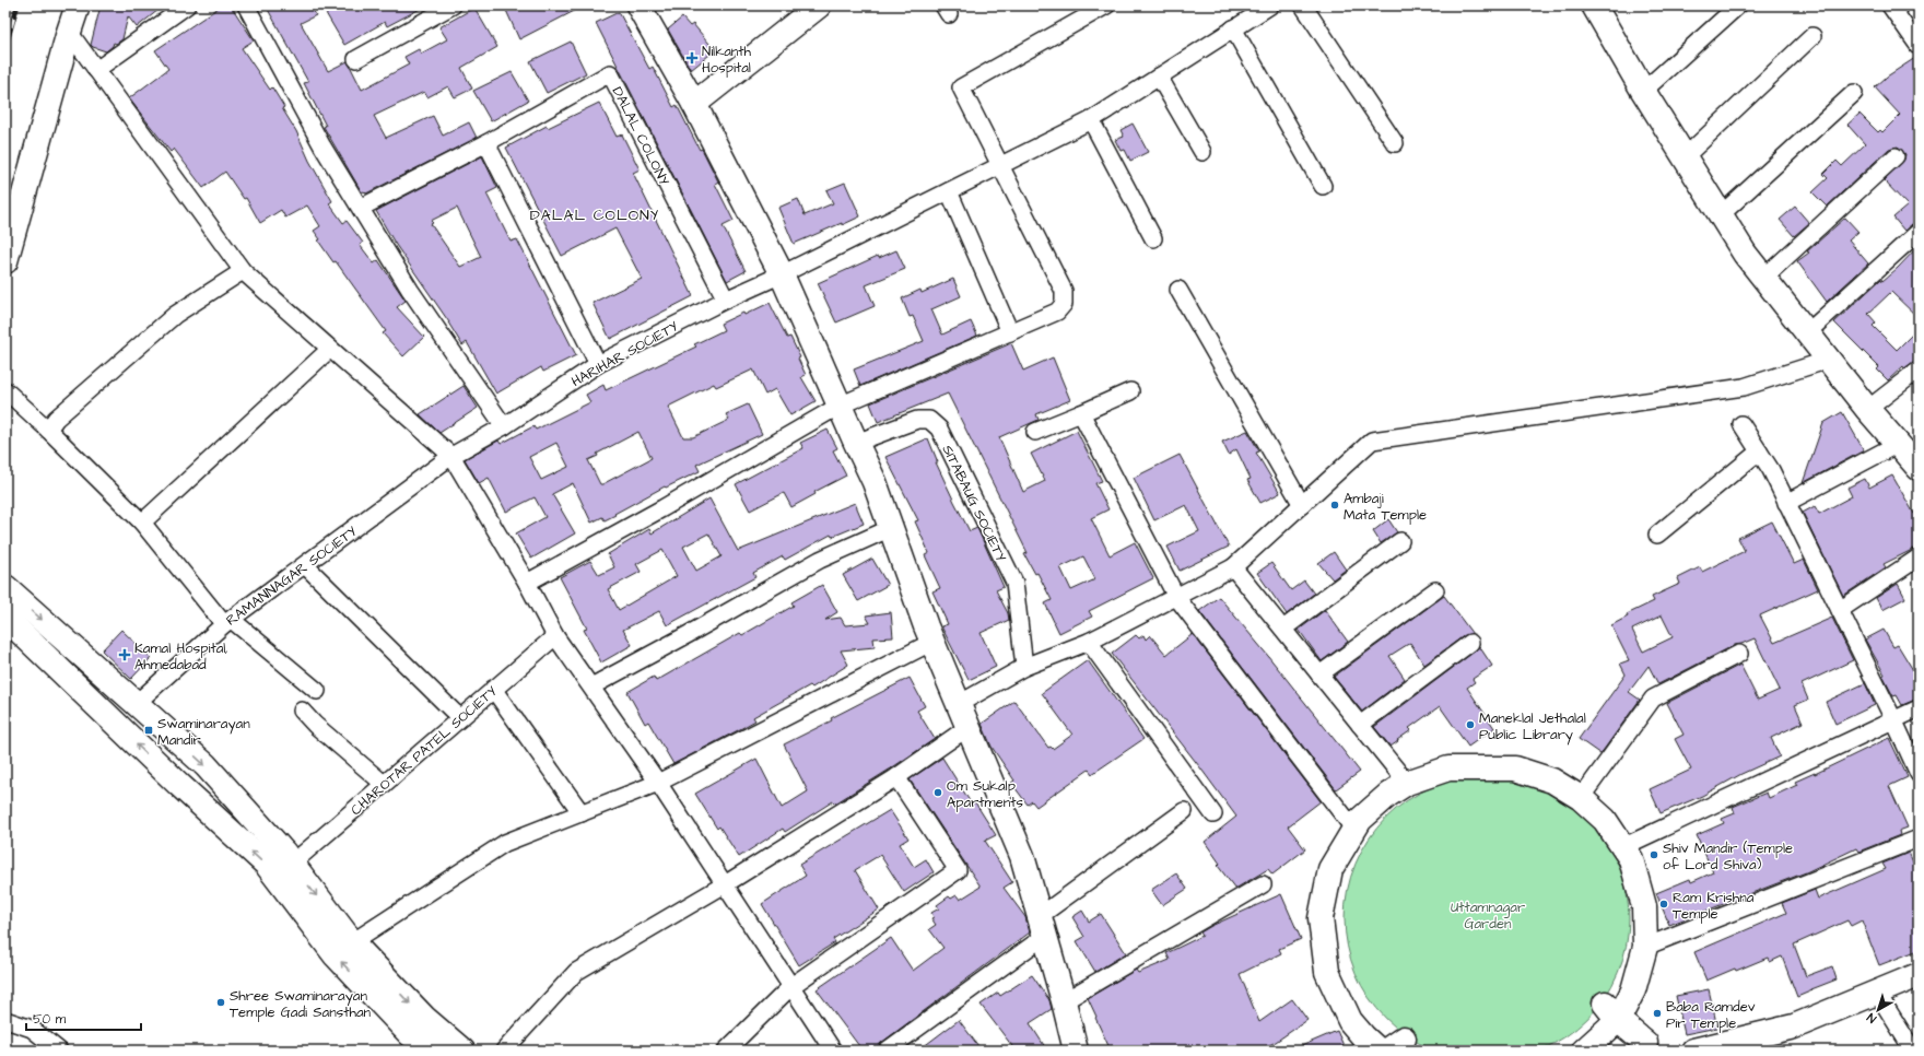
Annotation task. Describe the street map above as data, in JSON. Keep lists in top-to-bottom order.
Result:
{
  "streets": {
    "street": [
      "DALAL COLONY",
      "HARIHAR SOCIETY",
      "SITABAUG SOCIETY",
      "RAMANNAGAR SOCIETY",
      "CHAROTAR PATEL SOCIETY"
    ]
  },
  "crossings": [
    ["DALAL COLONY", "HARIHAR SOCIETY"],
    ["HARIHAR SOCIETY", "RAMANNAGAR SOCIETY"]
  ],
  "districts": ["DALAL COLONY"],
  "parks": ["Uttamnagar Garden"],
  "places": {
    "health": ["Nilkanth Hospital", "Kamal Hospital, Ahmedabad"],
    "other": [
      "Ambaji Mata Temple",
      "Maneklal Jethalal Public Library",
      "Om Sukalp Apartments",
      "Shiv Mandir (Temple of Lord Shiva)",
      "Ram Krishna Temple",
      "Shree Swaminarayan Temple Gadi Sansthan",
      "Baba Ramdev Pir Temple"
    ],
    "transit": ["Swaminarayan Mandir"]
  },
  "scale_bar": "50 m",
  "north": "bottom left"
}
